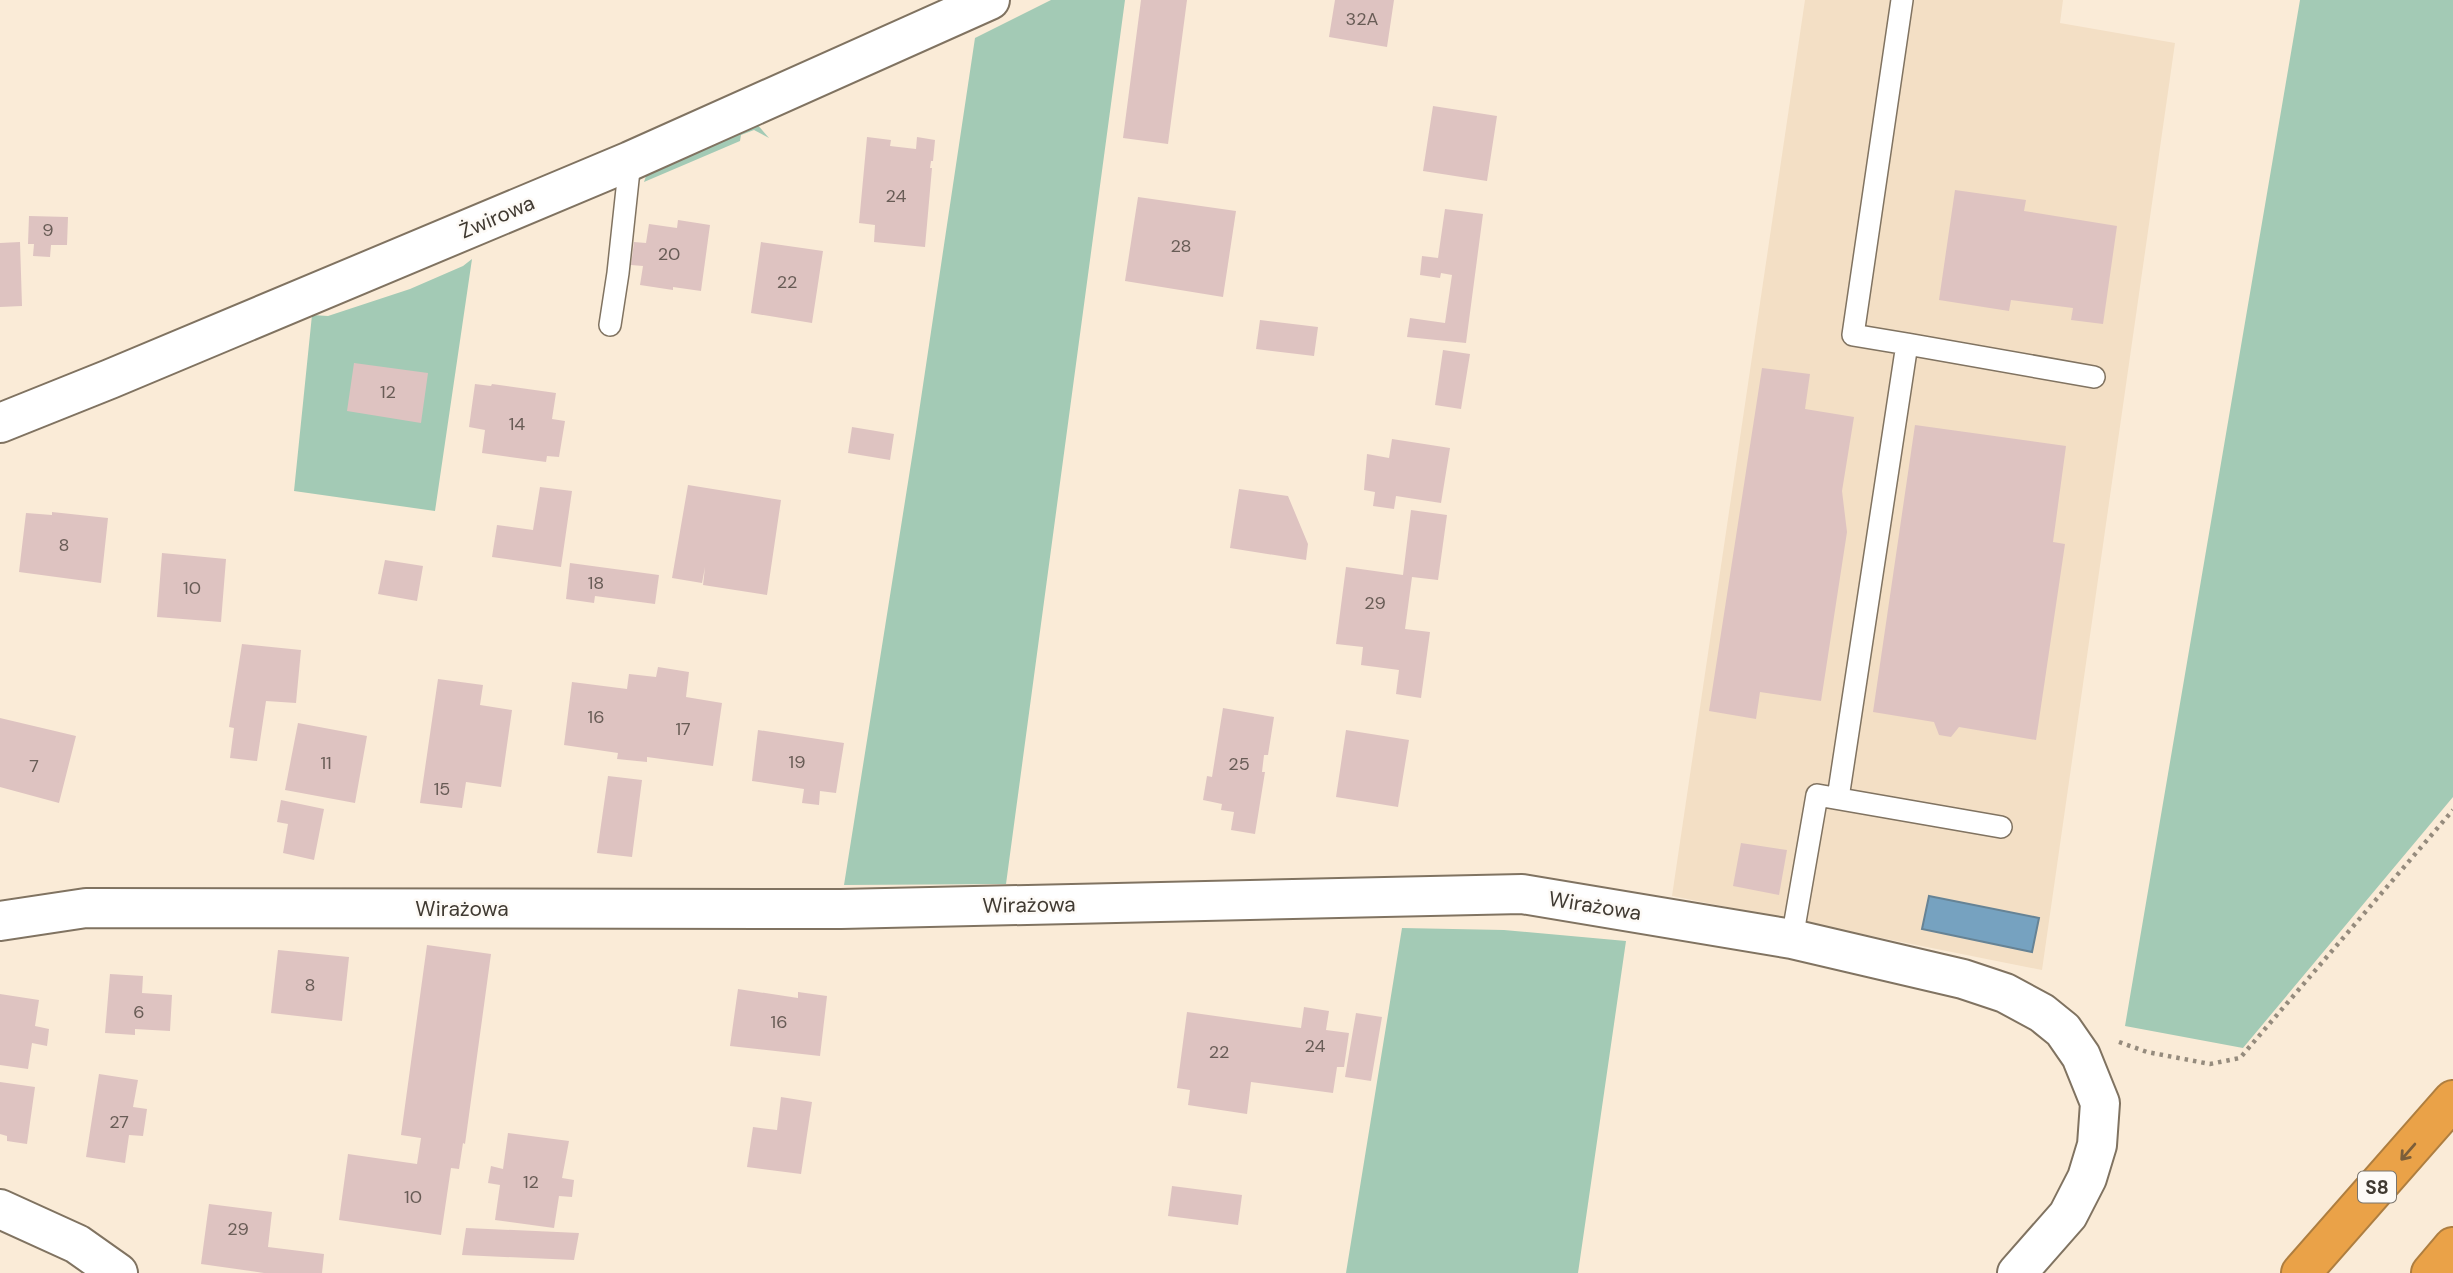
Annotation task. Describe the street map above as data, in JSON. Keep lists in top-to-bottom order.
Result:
{
  "streets": {
    "highway": ["S8"],
    "street": ["Żwirowa", "Wirażowa"]
  },
  "house_numbers": [
    "32A",
    "24",
    "9",
    "28",
    "20",
    "22",
    "12",
    "14",
    "8",
    "18",
    "10",
    "29",
    "16",
    "17",
    "19",
    "11",
    "25",
    "7",
    "15",
    "8",
    "6",
    "16",
    "24",
    "22",
    "27",
    "12",
    "10",
    "29"
  ]
}
